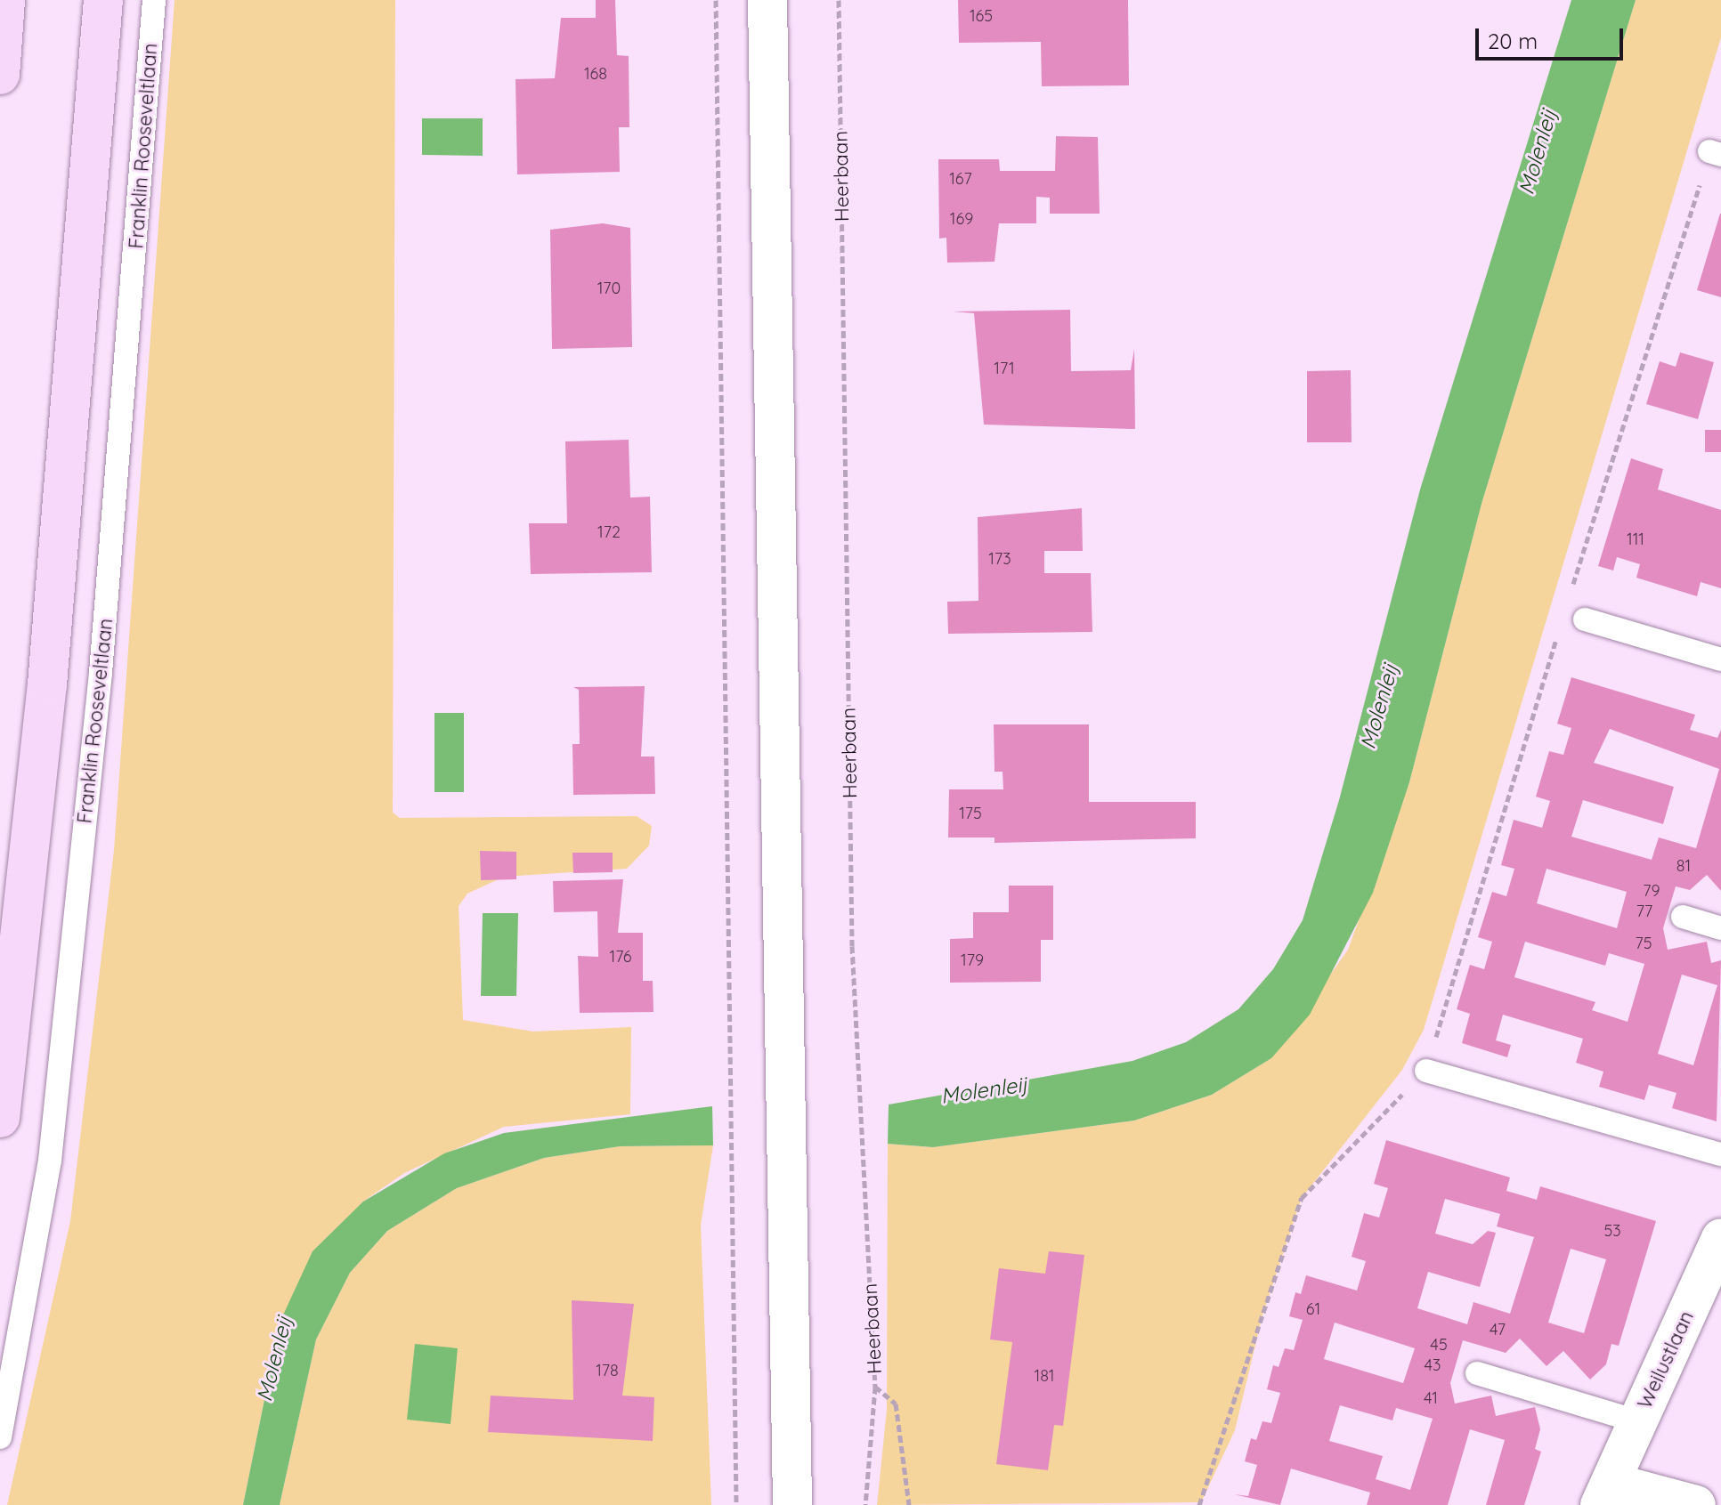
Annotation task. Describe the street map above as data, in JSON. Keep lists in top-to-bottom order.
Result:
{
  "streets": {
    "street": ["Weilustlaan"],
    "lane": ["Franklin Rooseveltlaan"],
    "path": ["Heerbaan"]
  },
  "water": ["Molenleij"],
  "house_numbers": [
    "165",
    "168",
    "167",
    "169",
    "170",
    "171",
    "172",
    "111",
    "173",
    "175",
    "81",
    "79",
    "77",
    "75",
    "176",
    "179",
    "53",
    "61",
    "47",
    "45",
    "43",
    "178",
    "181",
    "41"
  ],
  "scale_bar": "20 m"
}
